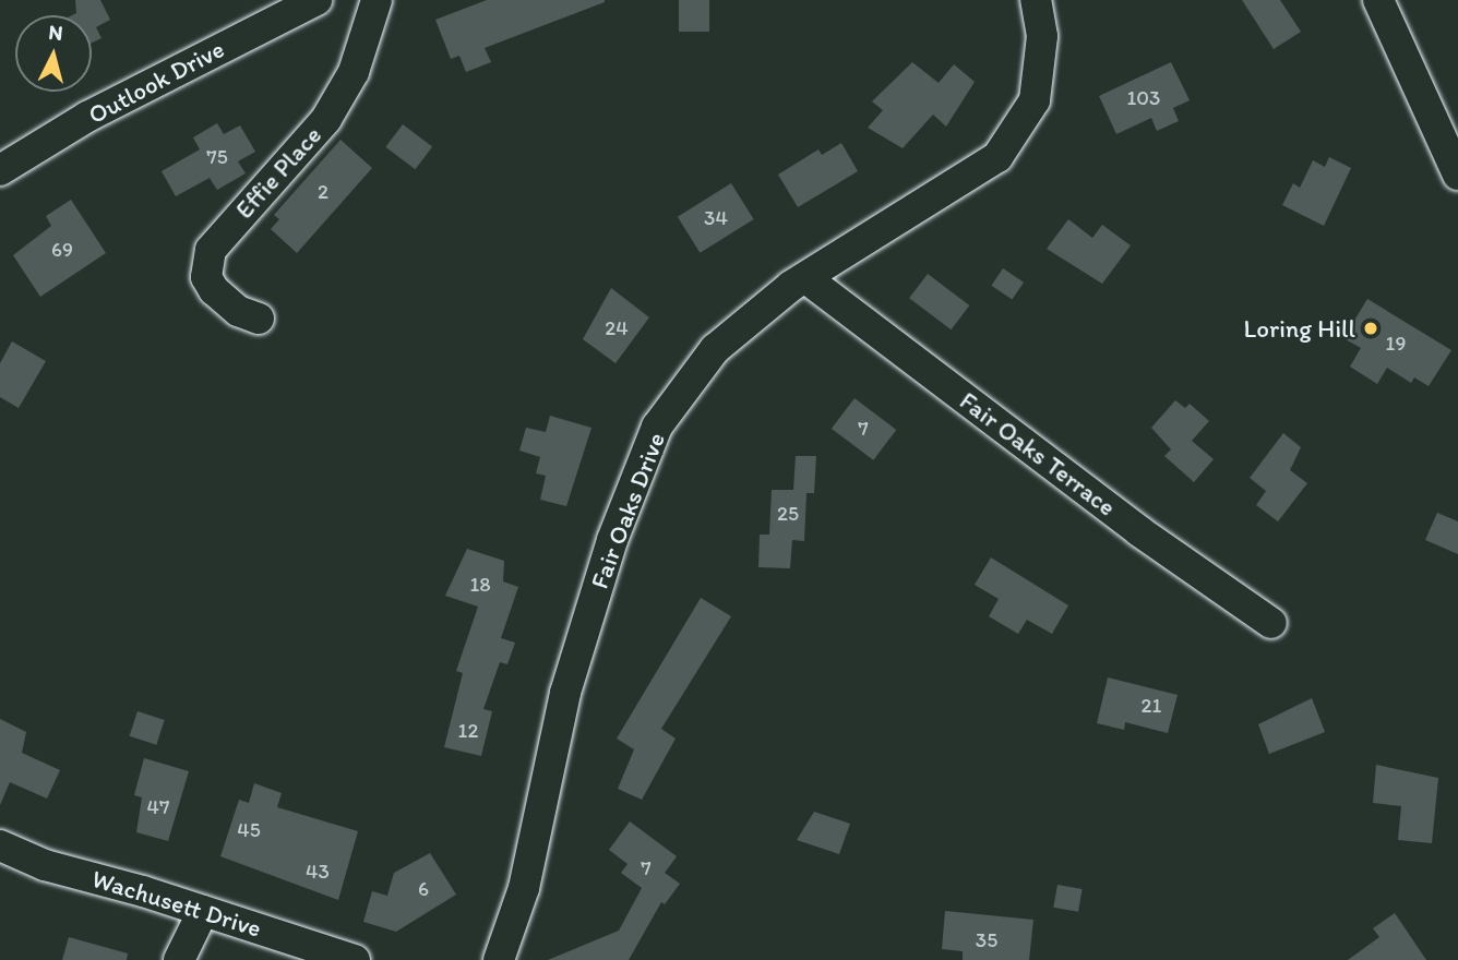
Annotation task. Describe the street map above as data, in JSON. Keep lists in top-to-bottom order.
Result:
{
  "streets": {
    "street": [
      "Outlook Drive",
      "Effie Place",
      "Fair Oaks Terrace",
      "Fair Oaks Drive",
      "Wachusett Drive"
    ]
  },
  "crossings": [
    ["Fair Oaks Terrace", "Fair Oaks Drive"]
  ],
  "places": ["Loring Hill"],
  "house_numbers": [
    "103",
    "75",
    "2",
    "34",
    "69",
    "24",
    "19",
    "7",
    "25",
    "18",
    "21",
    "12",
    "47",
    "45",
    "7",
    "43",
    "6",
    "35"
  ],
  "north": "top"
}
